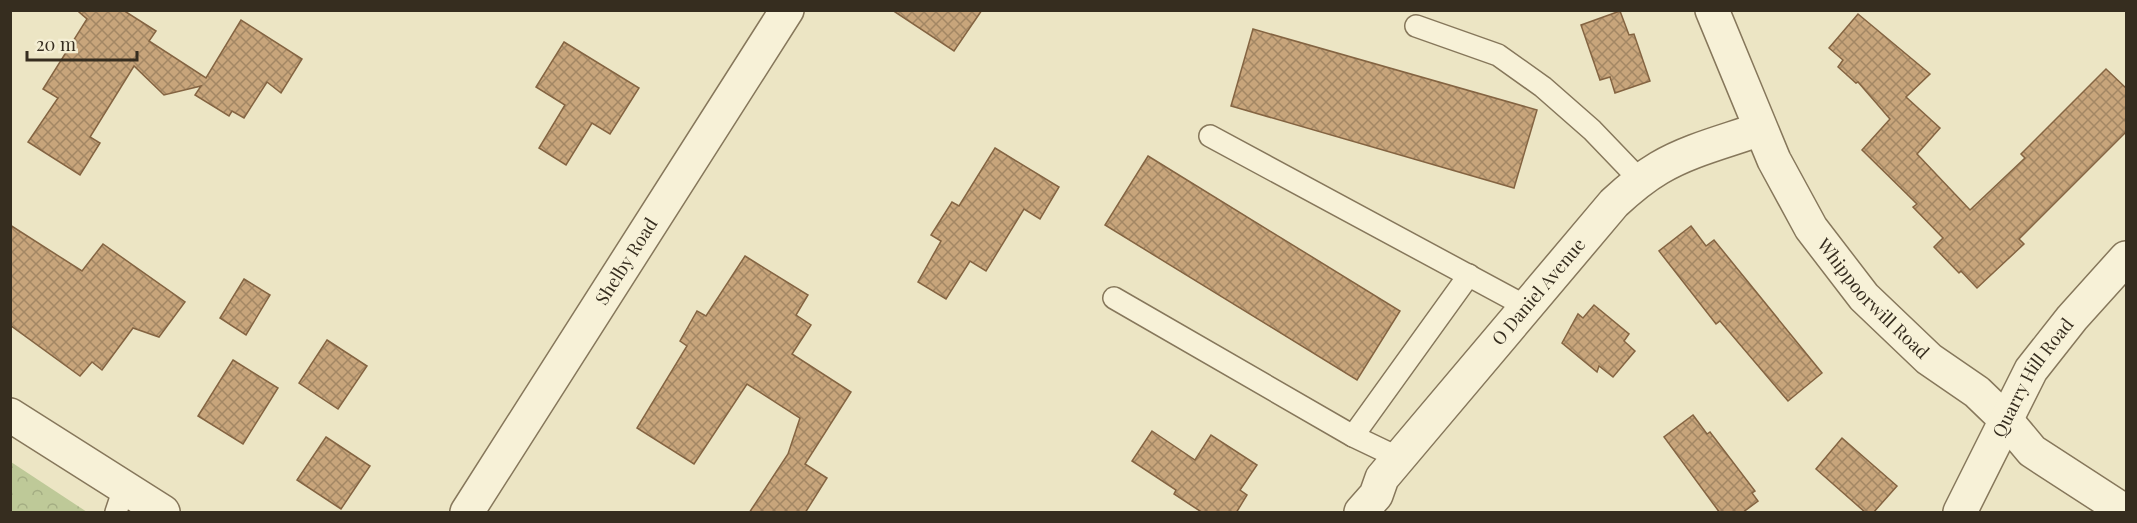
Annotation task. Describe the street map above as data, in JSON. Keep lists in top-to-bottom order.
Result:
{
  "streets": {
    "street": [
      "Shelby Road",
      "O Daniel Avenue",
      "Whippoorwill Road",
      "Quarry Hill Road"
    ]
  },
  "crossings": [
    ["O Daniel Avenue", "Whippoorwill Road"],
    ["Whippoorwill Road", "Quarry Hill Road"]
  ],
  "scale_bar": "20 m"
}
